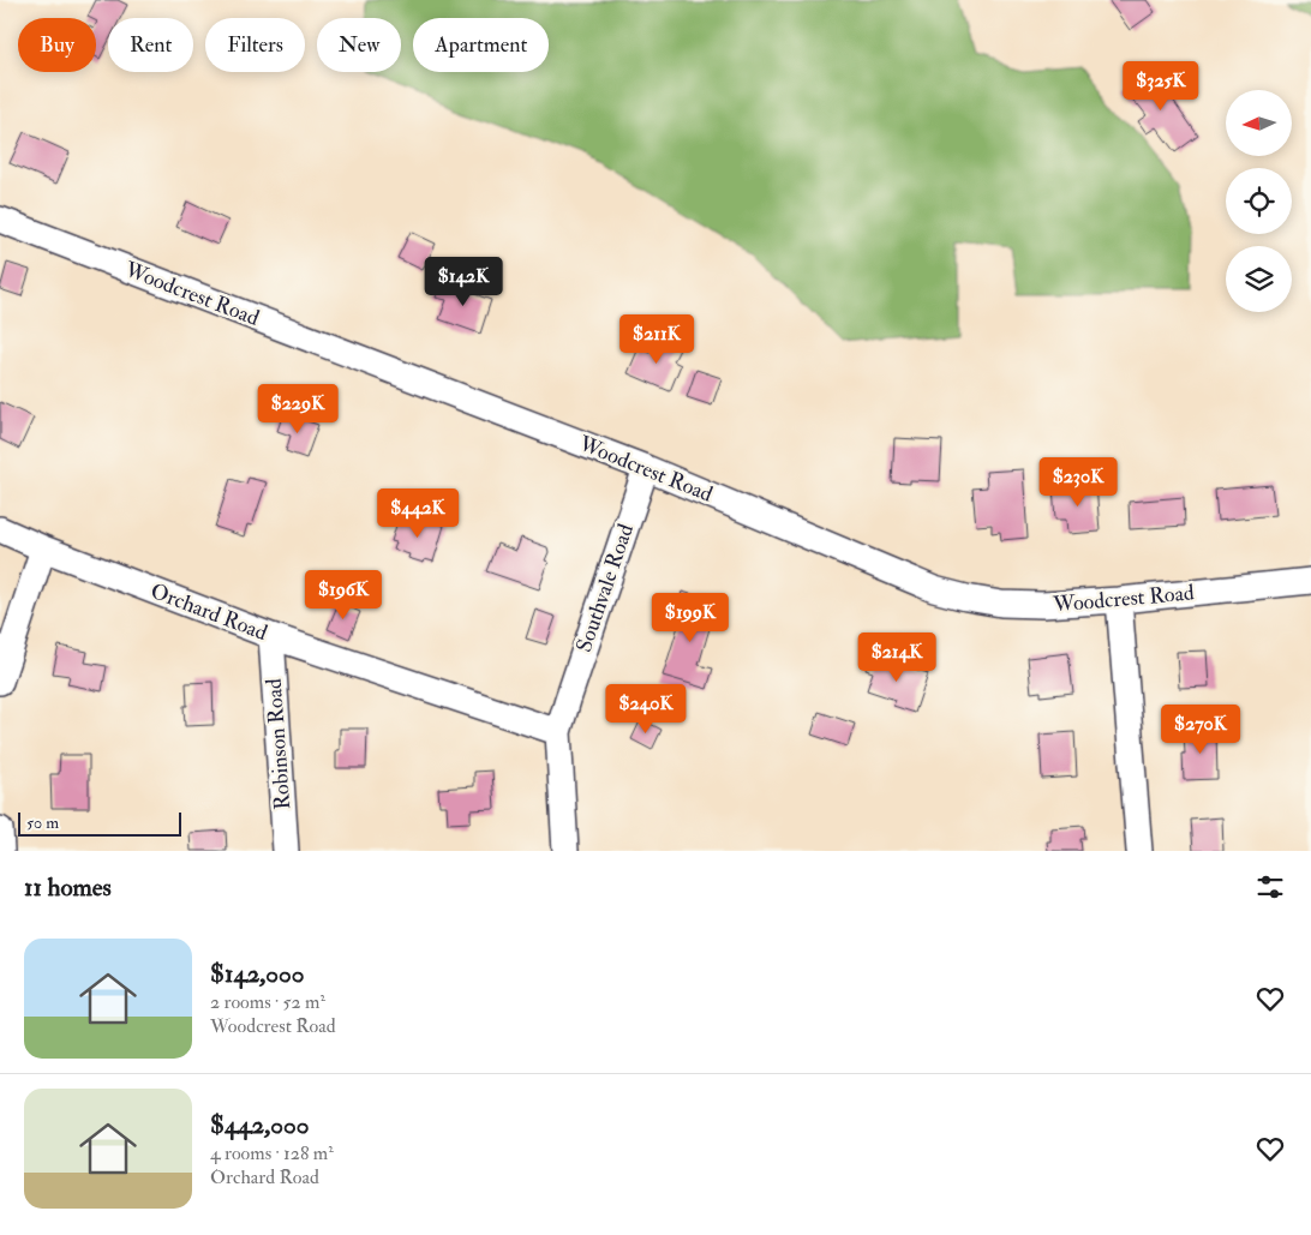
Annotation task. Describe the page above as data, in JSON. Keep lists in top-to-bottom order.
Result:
{
  "streets": {
    "street": [
      "Woodcrest Road",
      "Southvale Road",
      "Orchard Road",
      "Robinson Road"
    ]
  },
  "crossings": [
    ["Woodcrest Road", "Southvale Road"],
    ["Southvale Road", "Orchard Road"],
    ["Orchard Road", "Robinson Road"]
  ],
  "scale_bar": "50 m",
  "north": "left",
  "page": {
    "chip": [
      "Buy",
      "Rent",
      "Filters",
      "New",
      "Apartment"
    ],
    "price": [
      "$325K",
      "$142K",
      "$211K",
      "$229K",
      "$230K",
      "$442K",
      "$196K",
      "$199K",
      "$214K",
      "$240K",
      "$270K"
    ],
    "scale": "50 m",
    "heading": "11 homes",
    "list": [
      {
        "name": "$142,000",
        "note": "2 rooms · 52 m² · Woodcrest Road"
      },
      {
        "name": "$442,000",
        "note": "4 rooms · 128 m² · Orchard Road"
      }
    ]
  }
}
